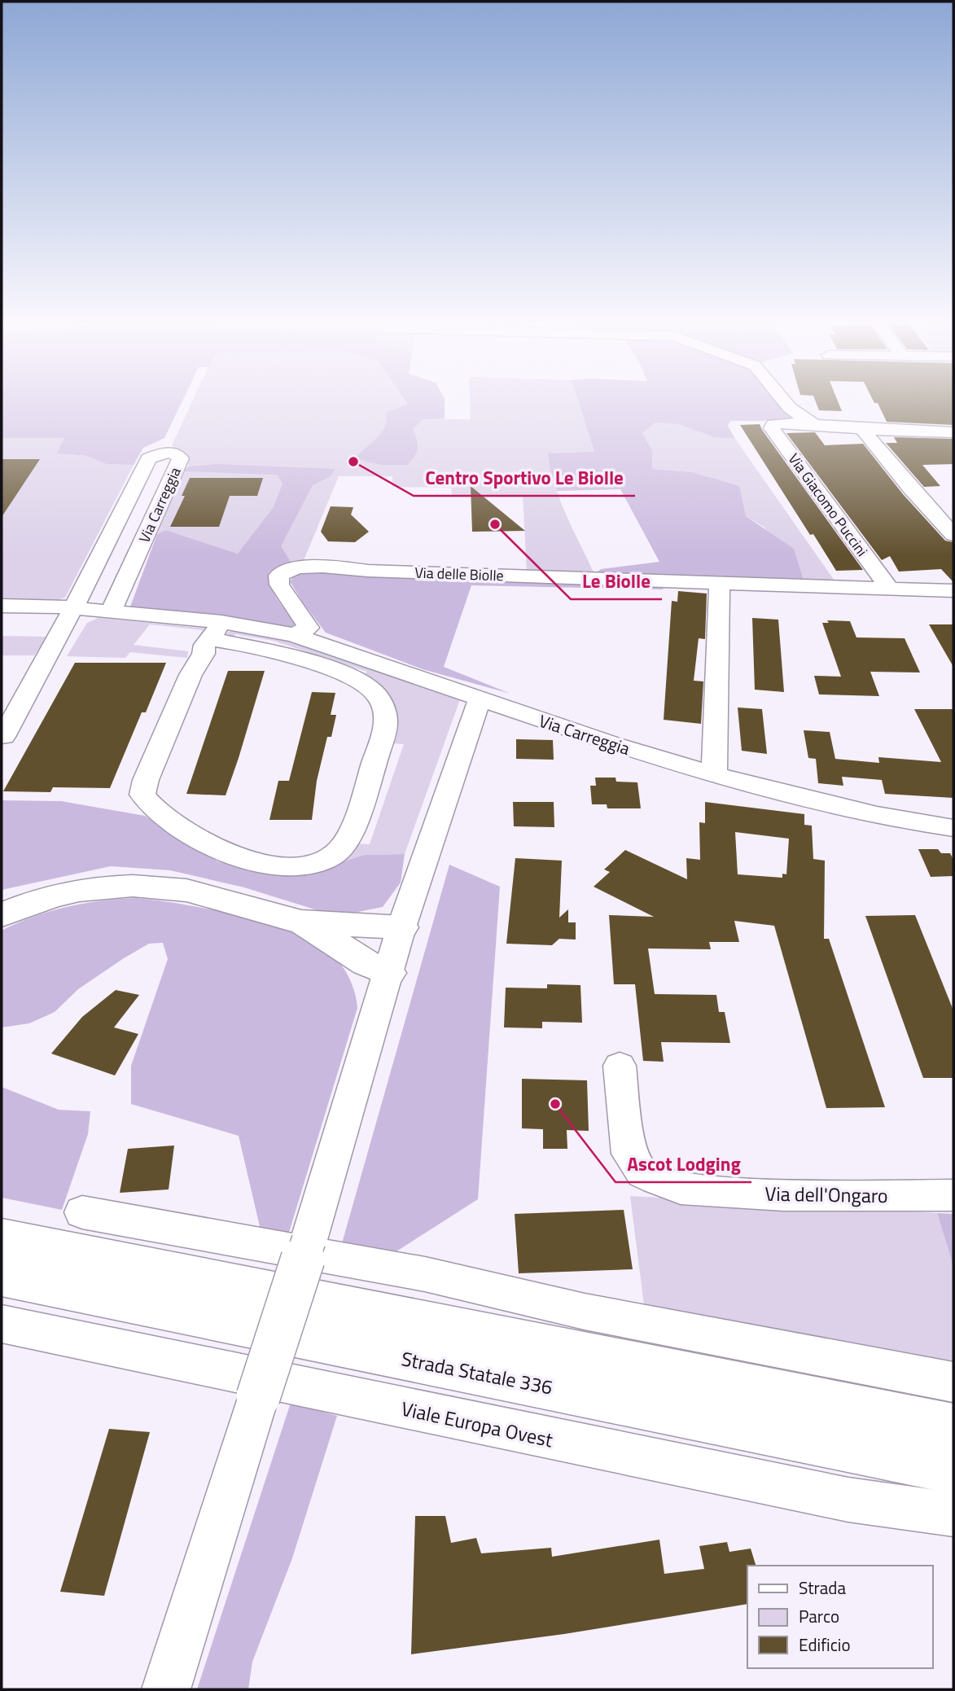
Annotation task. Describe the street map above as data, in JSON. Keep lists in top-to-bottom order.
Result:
{
  "streets": {
    "highway": ["Strada Statale 336"],
    "street": [
      "Via Carreggia",
      "Via Giacomo Puccini",
      "Via delle Biolle",
      "Via dell'Ongaro",
      "Viale Europa Ovest"
    ]
  },
  "crossings": [
    ["Via Carreggia", "Via delle Biolle"],
    ["Via Giacomo Puccini", "Via delle Biolle"]
  ],
  "places": ["Centro Sportivo Le Biolle", "Le Biolle", "Ascot Lodging"],
  "legend": ["Strada", "Parco", "Edificio"]
}
